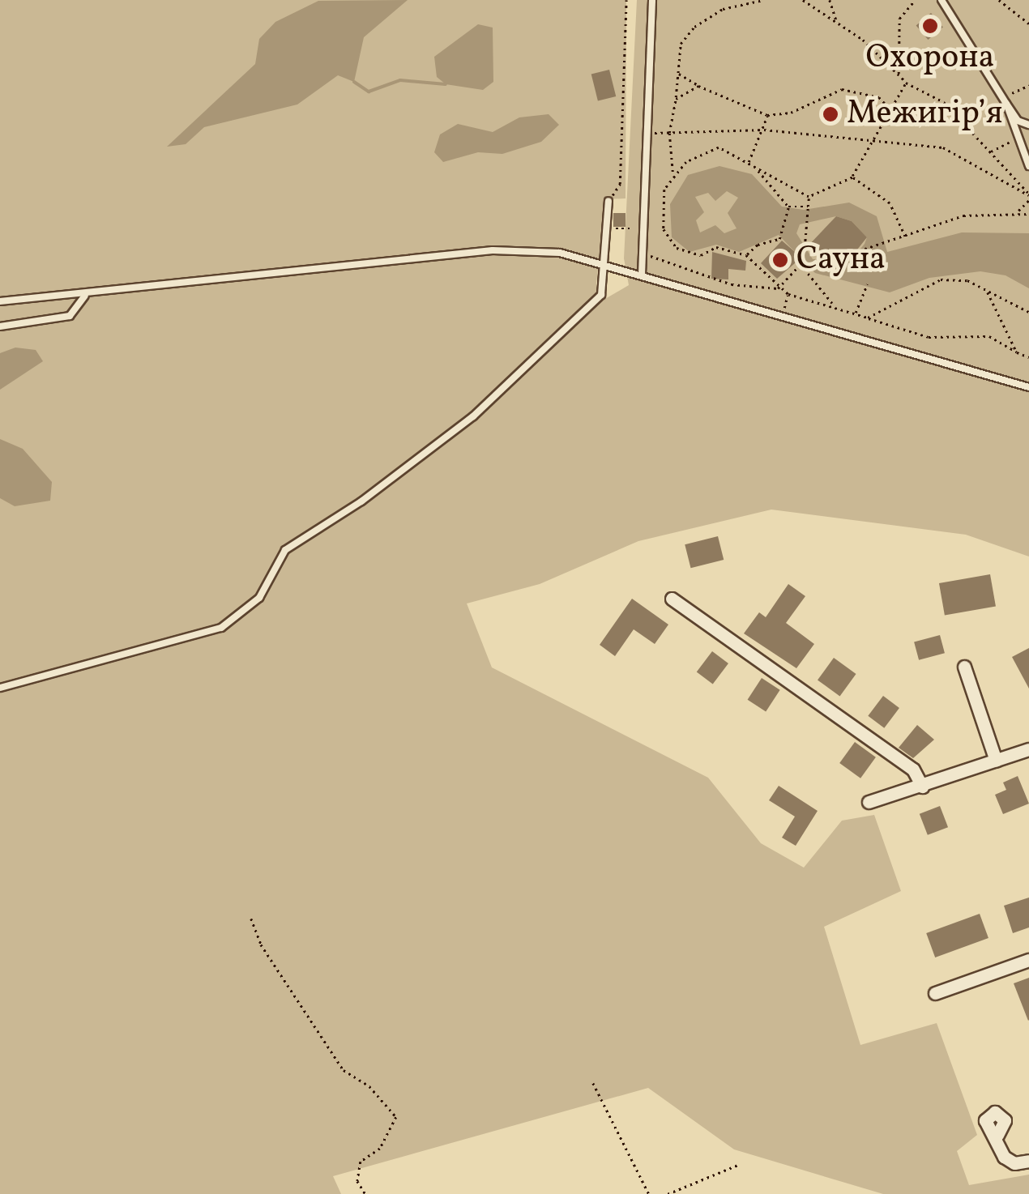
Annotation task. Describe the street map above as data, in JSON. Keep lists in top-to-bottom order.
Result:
{
  "places": ["Охорона", "Межигір’я", "Сауна"]
}
